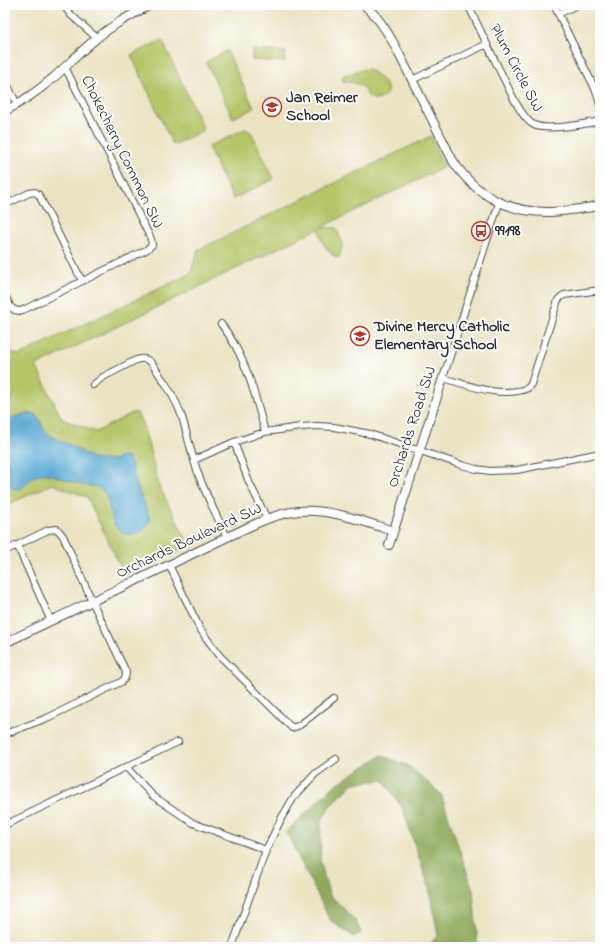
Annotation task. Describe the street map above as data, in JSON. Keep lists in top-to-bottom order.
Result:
{
  "streets": {
    "street": [
      "Plum Circle SW",
      "Chokecherry Common SW",
      "Orchards Road SW",
      "Orchards Boulevard SW"
    ]
  },
  "crossings": [
    ["Orchards Road SW", "Orchards Boulevard SW"]
  ],
  "places": {
    "school or university": ["Jan Reimer School", "Divine Mercy Catholic Elementary School"],
    "bus stop": ["99198"]
  }
}
